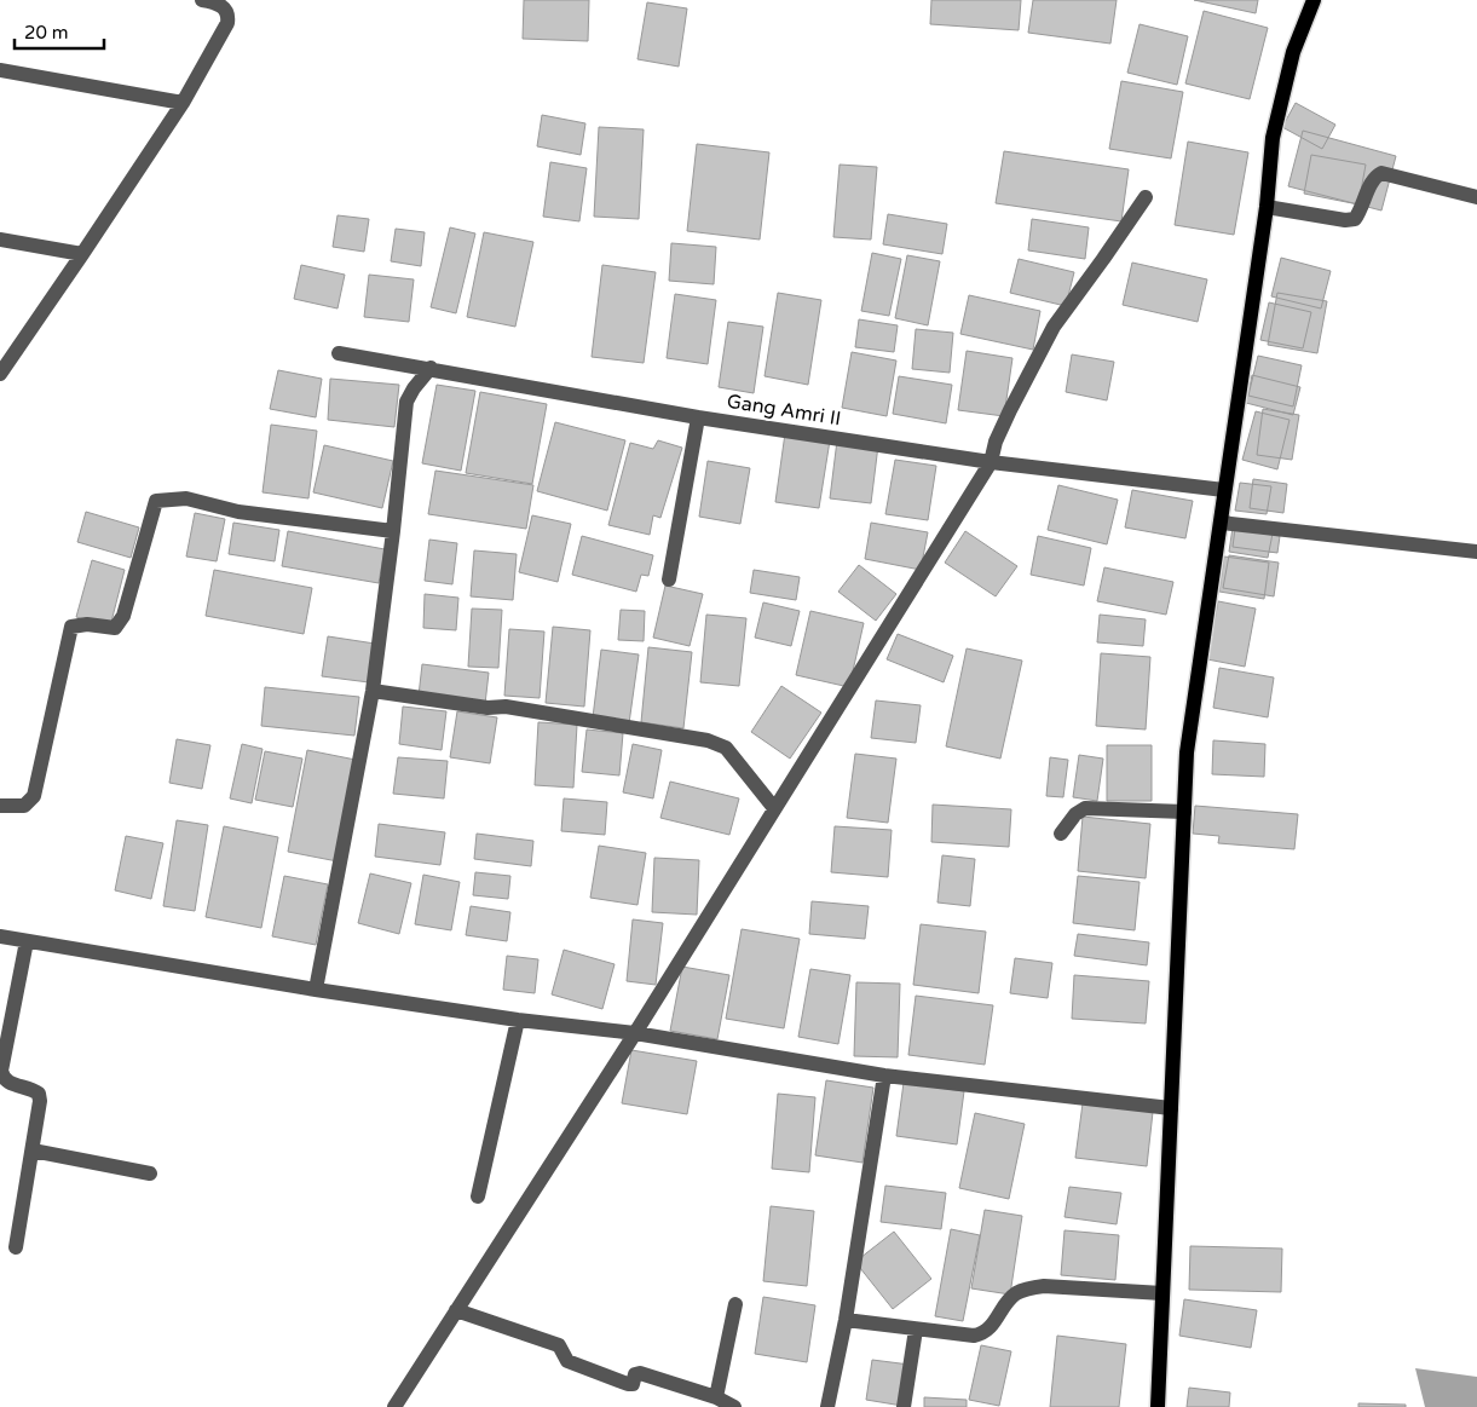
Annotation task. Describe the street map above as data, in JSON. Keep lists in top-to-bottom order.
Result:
{
  "streets": {
    "street": ["Gang Amri II"]
  },
  "scale_bar": "20 m"
}
